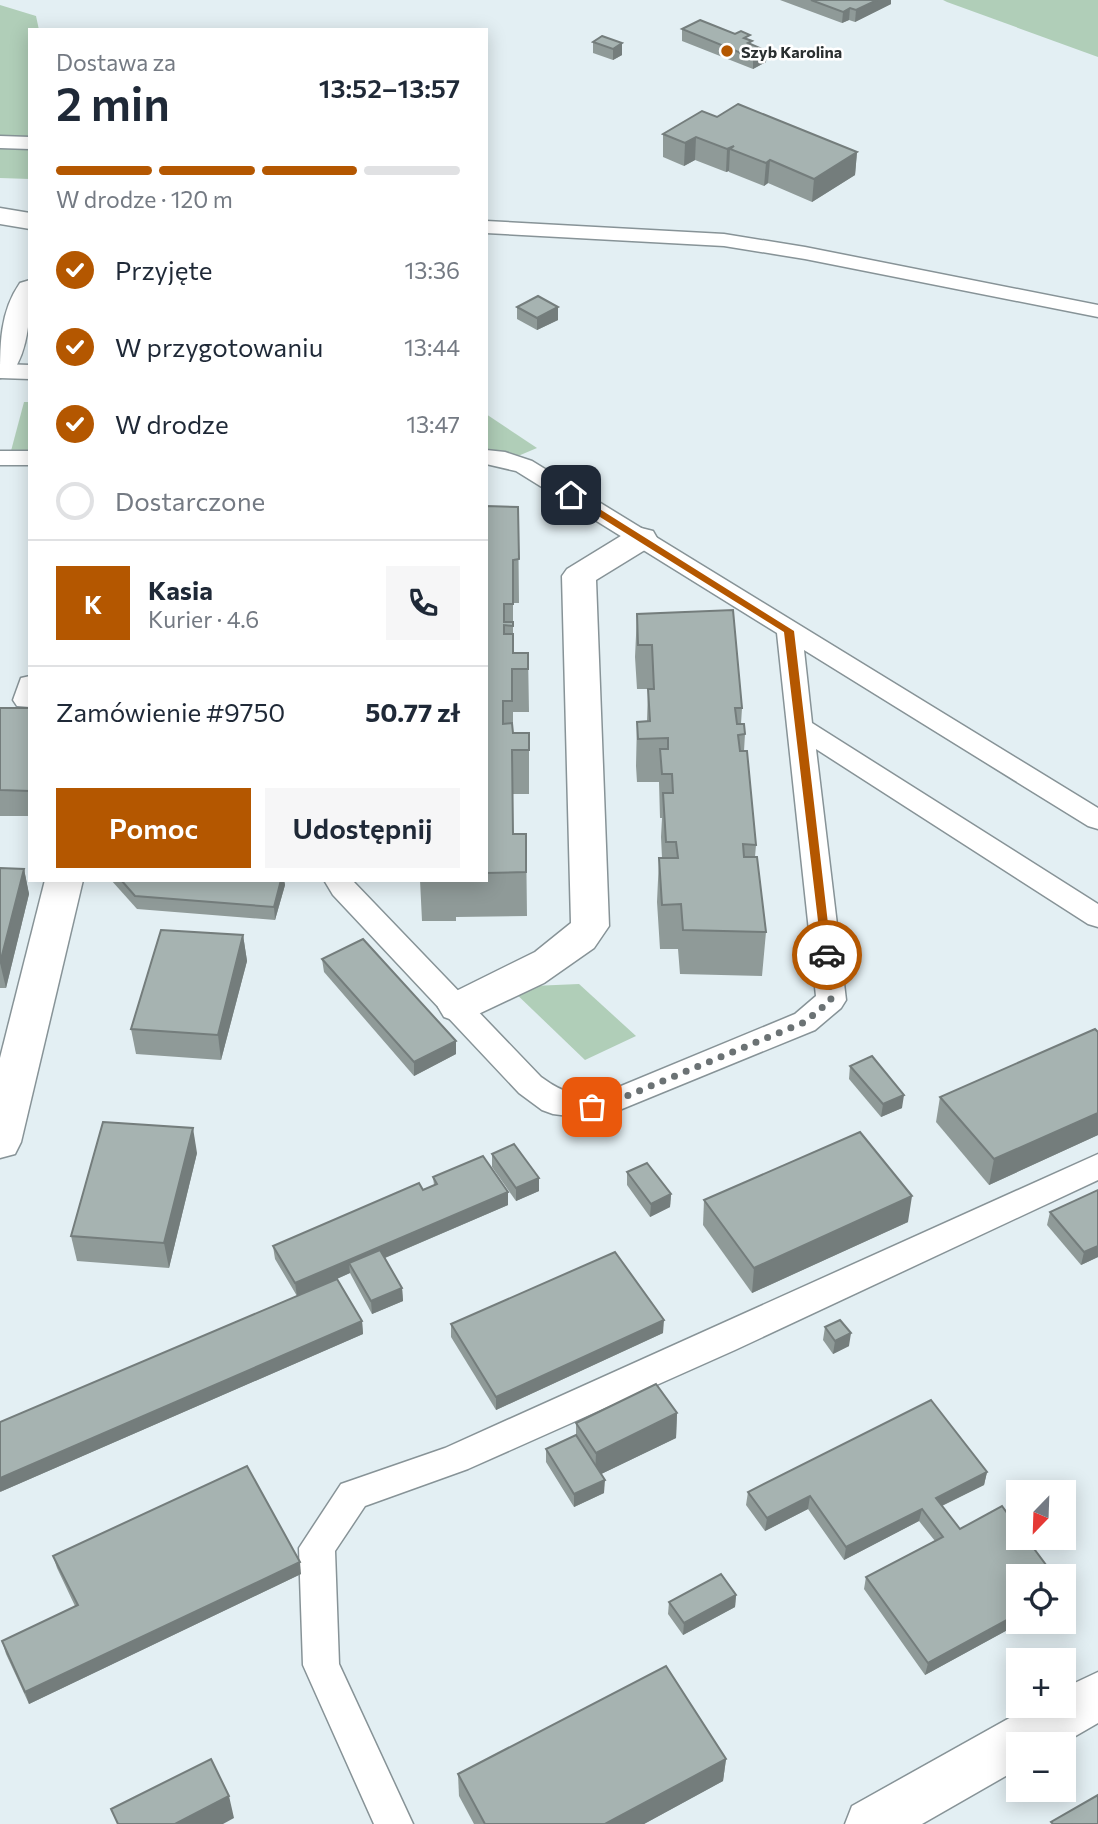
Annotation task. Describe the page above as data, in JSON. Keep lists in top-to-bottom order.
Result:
{
  "places": ["Szyb Karolina"],
  "north": "bottom left",
  "page": {
    "heading": ["2 min", "Dostawa za", "13:52–13:57"],
    "panel": [
      "Kasia",
      "Kurier · 4.6",
      "Zamówienie #9750",
      "50.77 zł"
    ],
    "bar": "W drodze · 120 m",
    "list": [
      ["Przyjęte", "13:36"],
      ["W przygotowaniu", "13:44"],
      ["W drodze", "13:47"],
      "Dostarczone"
    ],
    "round": "K",
    "buttons": ["Pomoc", "Udostępnij"],
    "map_buttons": ["+", "−"]
  }
}
